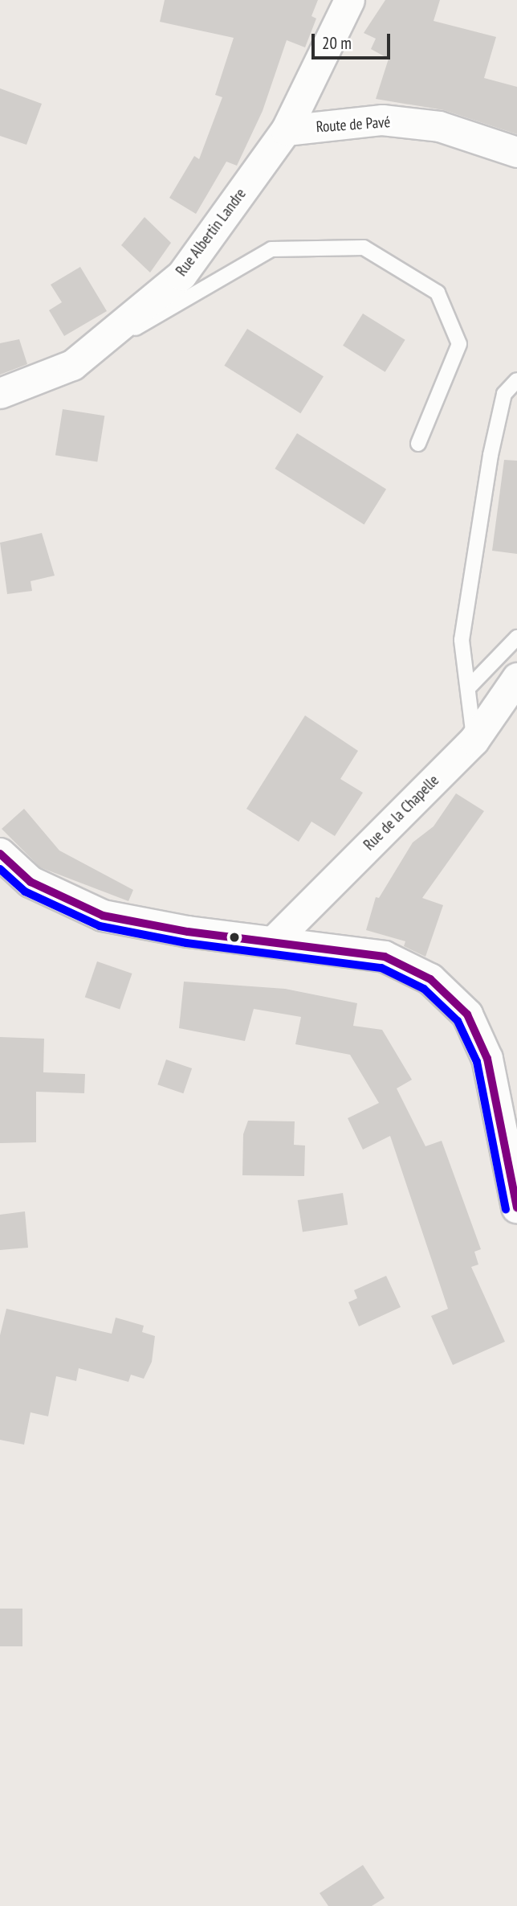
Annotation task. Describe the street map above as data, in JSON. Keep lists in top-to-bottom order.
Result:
{
  "streets": {
    "street": ["Route de Pavé", "Rue Albertin Landre", "Rue de la Chapelle"]
  },
  "crossings": [
    ["Route de Pavé", "Rue Albertin Landre"]
  ],
  "scale_bar": "20 m"
}
